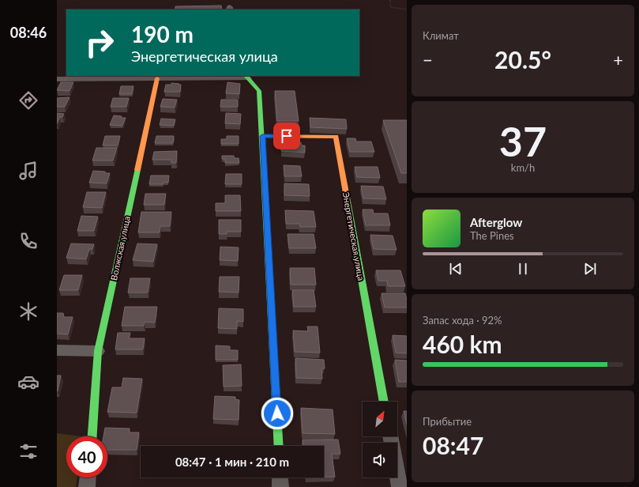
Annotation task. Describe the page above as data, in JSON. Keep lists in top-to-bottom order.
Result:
{
  "streets": {
    "street": ["Энергетическая улица", "Волжская улица"]
  },
  "north": "top right",
  "page": {
    "tabs": "08:46",
    "tile": [
      "Климат",
      ["37", "km/h"],
      ["Запас хода · 92%", "460 km"],
      ["Прибытие", "08:47"]
    ],
    "turn": ["190 m", "Энергетическая улица"],
    "heat": ["−", "20.5°", "+"],
    "song": ["Afterglow", "The Pines"],
    "limit": "40",
    "trip": "08:47 · 1 мин · 210 m"
  }
}
